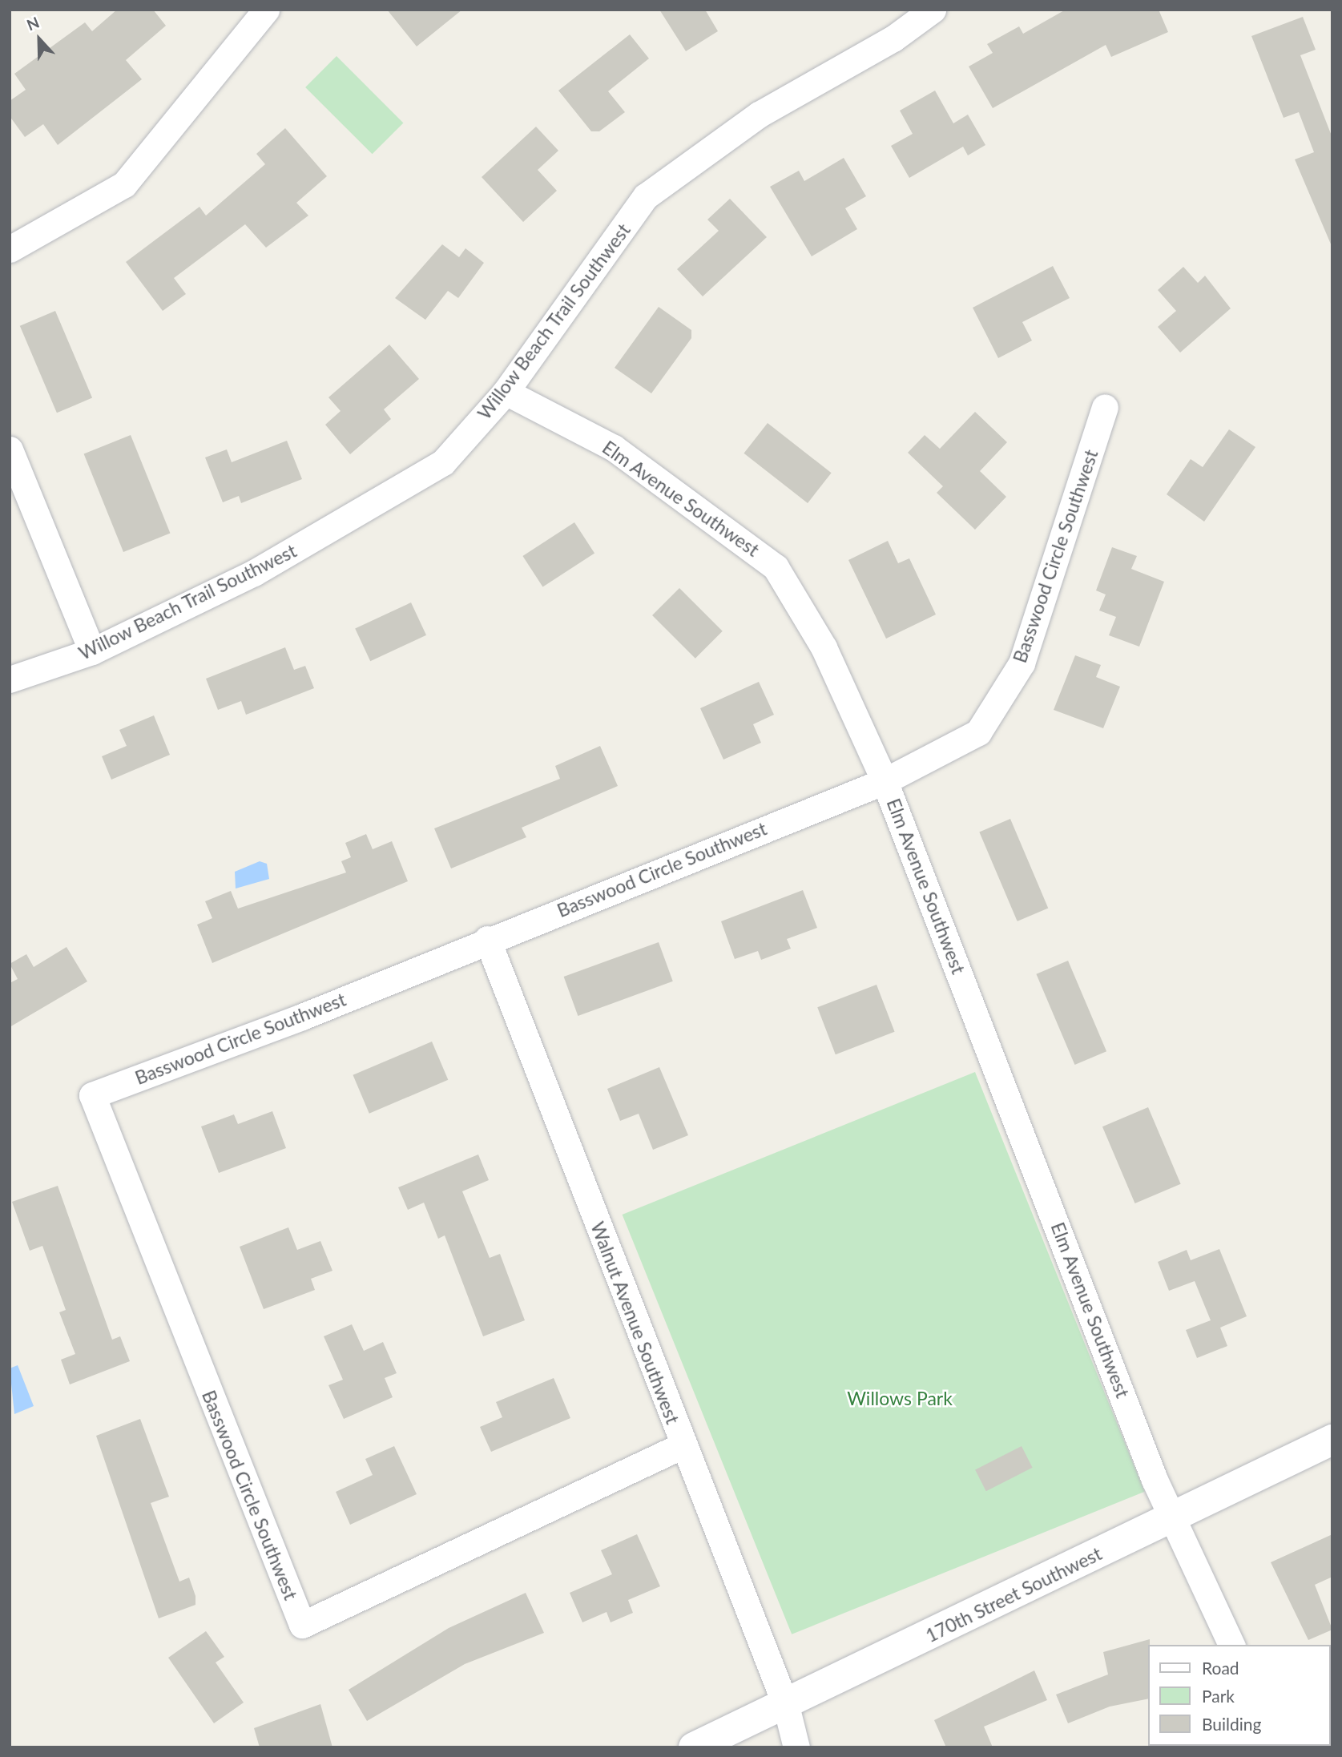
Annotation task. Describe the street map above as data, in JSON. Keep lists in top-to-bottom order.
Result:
{
  "streets": {
    "street": [
      "Willow Beach Trail Southwest",
      "Elm Avenue Southwest",
      "Basswood Circle Southwest",
      "Walnut Avenue Southwest",
      "170th Street Southwest"
    ]
  },
  "crossings": [
    ["Willow Beach Trail Southwest", "Elm Avenue Southwest"],
    ["Elm Avenue Southwest", "Basswood Circle Southwest"],
    ["Elm Avenue Southwest", "170th Street Southwest"],
    ["Basswood Circle Southwest", "Walnut Avenue Southwest"],
    ["Walnut Avenue Southwest", "170th Street Southwest"]
  ],
  "parks": ["Willows Park"],
  "legend": ["Road", "Park", "Building"],
  "north": "top"
}
